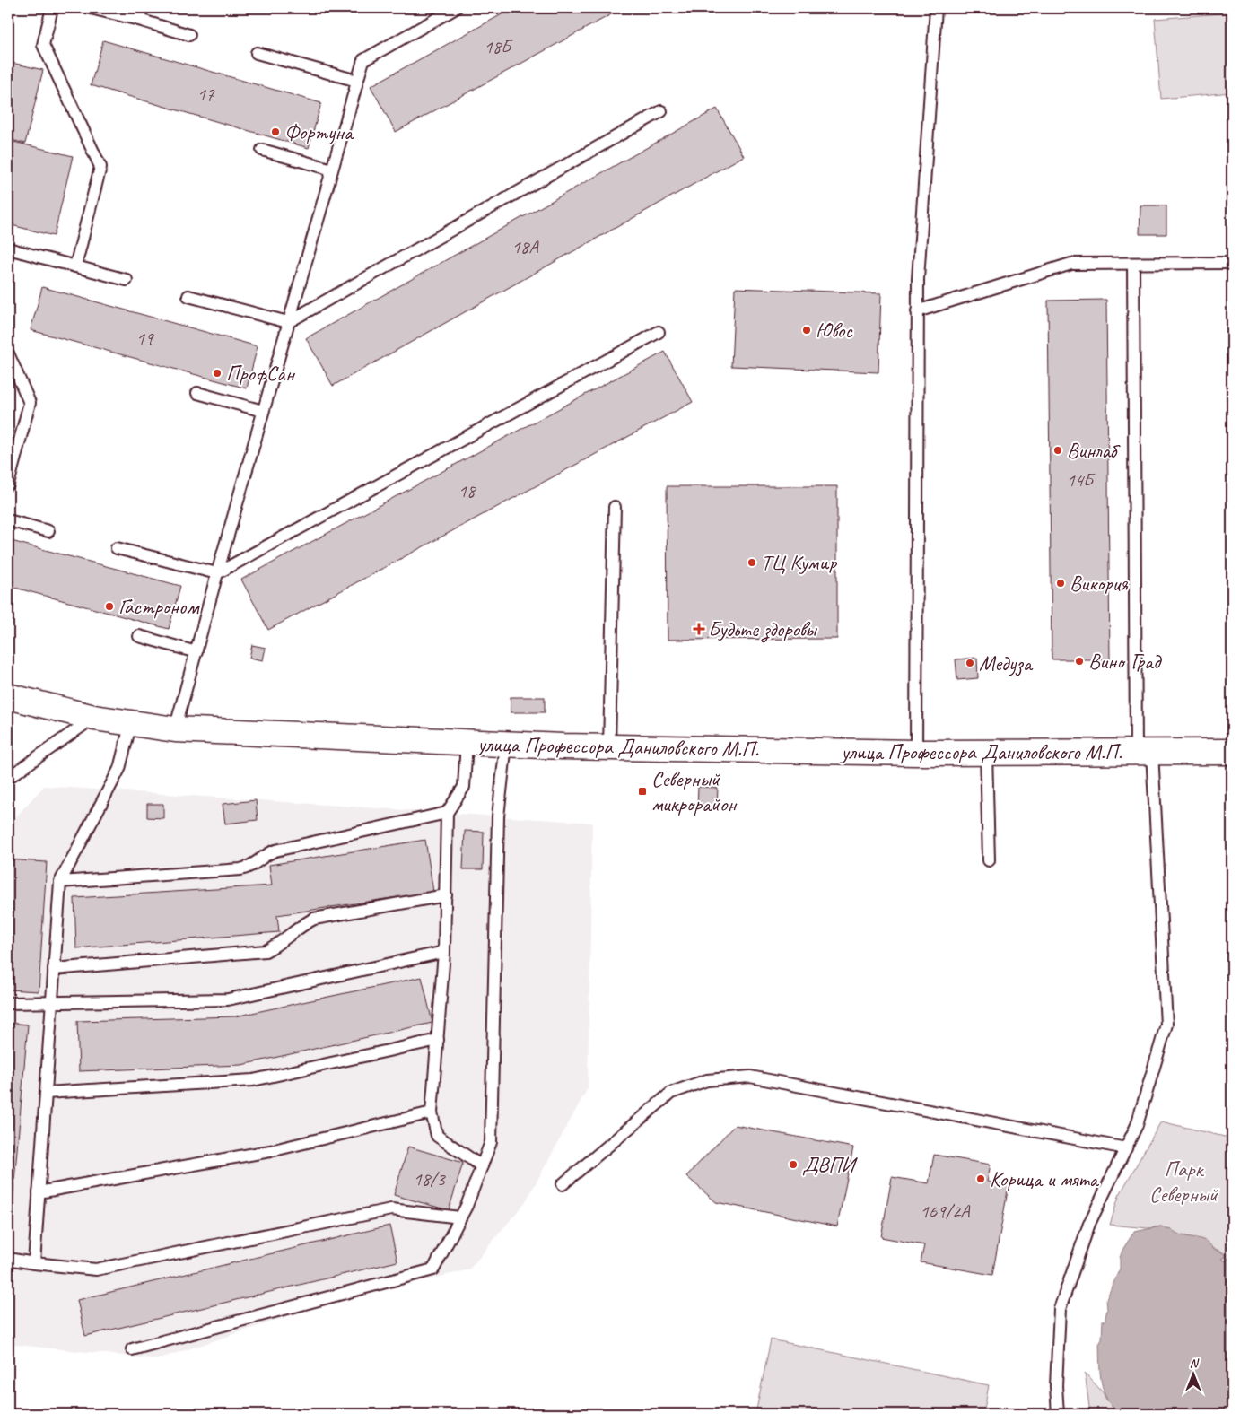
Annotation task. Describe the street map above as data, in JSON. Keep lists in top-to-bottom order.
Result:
{
  "streets": {
    "main road": ["улица Профессора Даниловского М.П."]
  },
  "parks": ["Парк Северный"],
  "places": {
    "other": [
      "Фортуна",
      "Ювос",
      "ПрофСан",
      "Винлаб",
      "ТЦ Кумир",
      "Викория",
      "Гастроном",
      "Вино Град",
      "Медуза",
      "ДВПИ",
      "Корица и мята"
    ],
    "health": ["Будьте здоровы"],
    "transit": ["Северный микрорайон"]
  },
  "house_numbers": [
    "18Б",
    "17",
    "18А",
    "19",
    "14Б",
    "18",
    "18/3",
    "169/2А"
  ],
  "north": "top"
}
